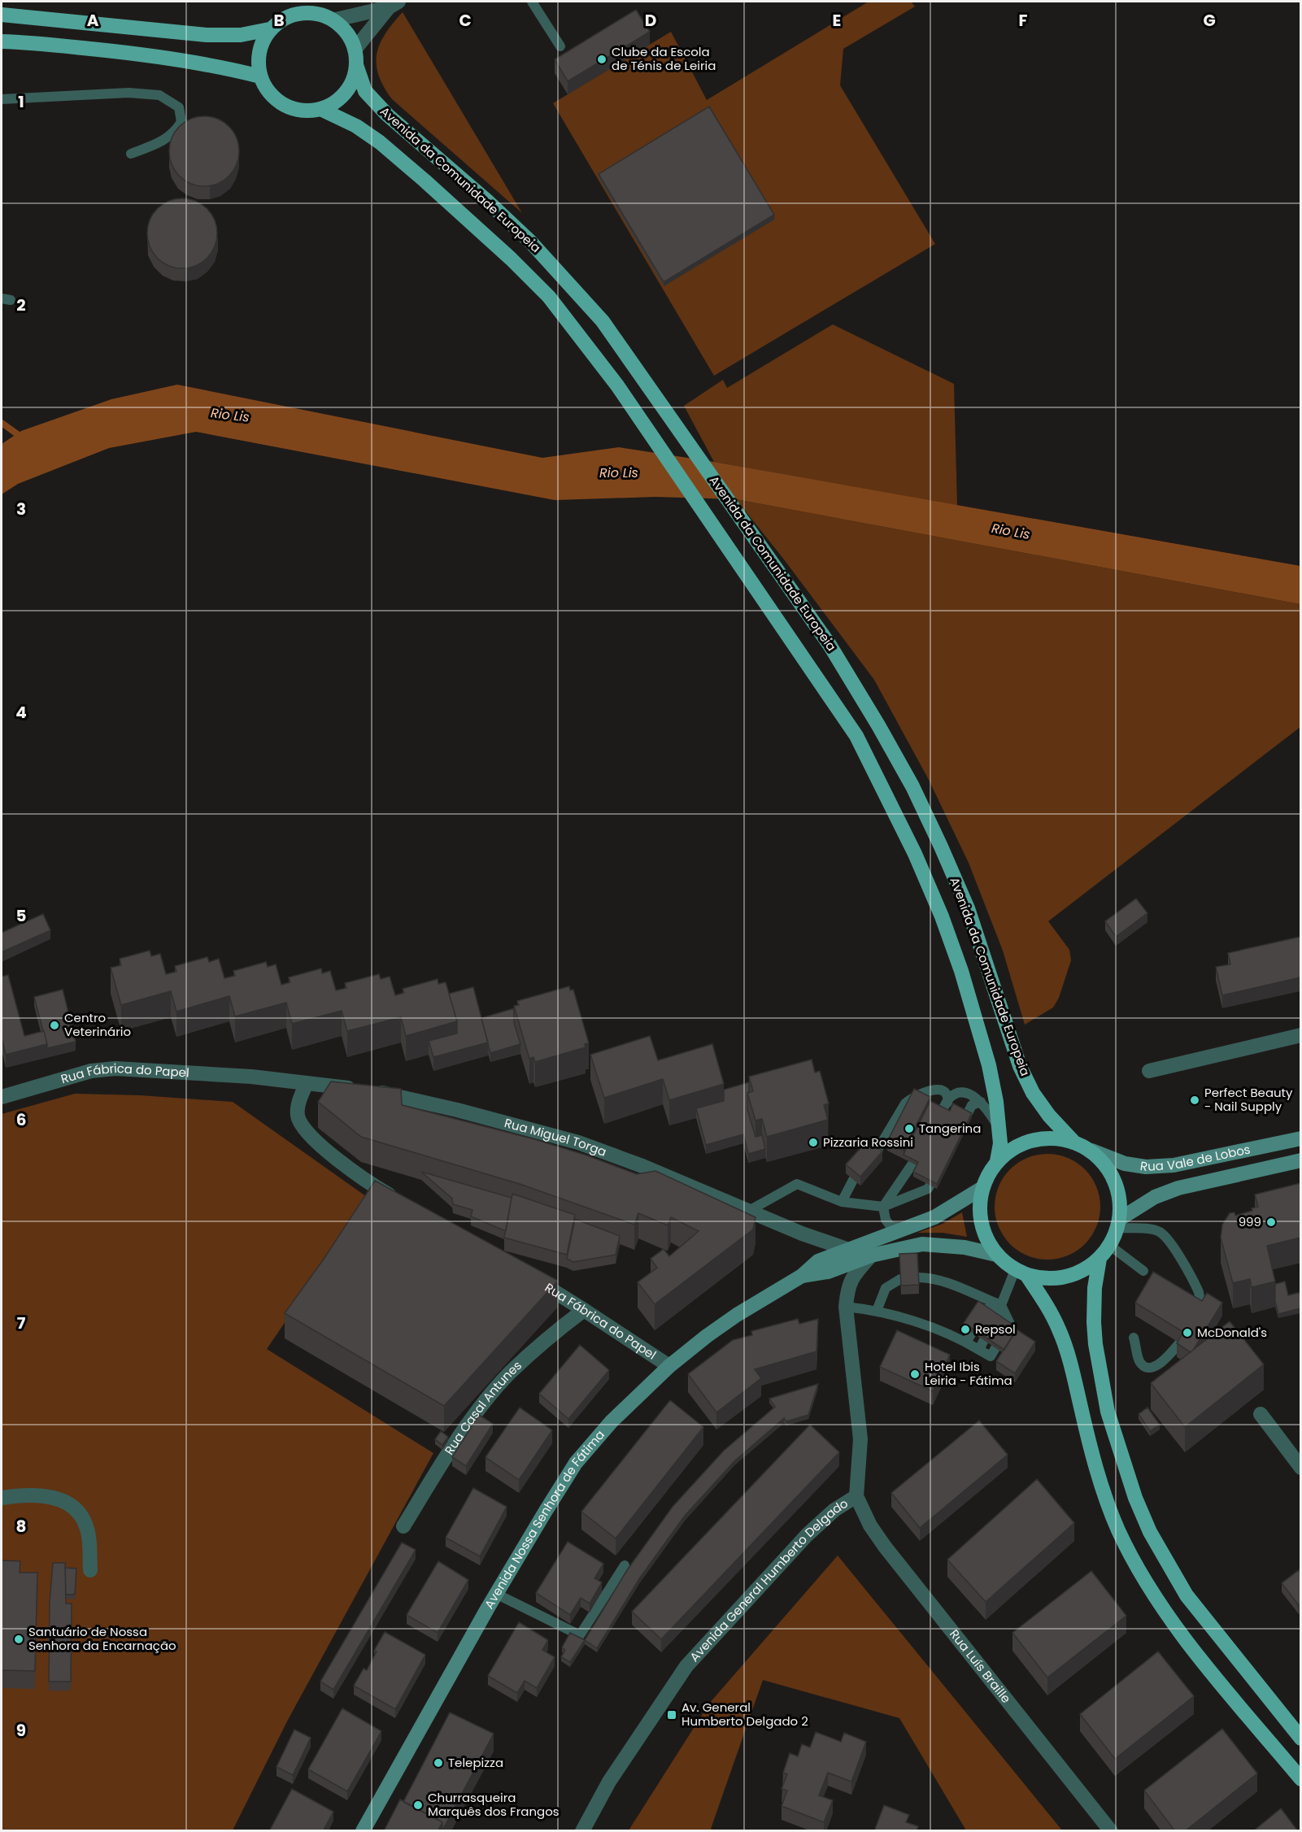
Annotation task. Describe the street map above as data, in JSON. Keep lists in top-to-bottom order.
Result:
{
  "streets": {
    "main road": ["Avenida da Comunidade Europeia", "Rua Vale de Lobos", "Avenida Nossa Senhora de Fátima"],
    "street": [
      "Rua Fábrica do Papel",
      "Rua Miguel Torga",
      "Rua Casal Antunes",
      "Avenida General Humberto Delgado",
      "Rua Luís Braille"
    ]
  },
  "crossings": [
    ["Avenida da Comunidade Europeia", "Rua Vale de Lobos"],
    ["Avenida da Comunidade Europeia", "Avenida Nossa Senhora de Fátima"],
    ["Rua Fábrica do Papel", "Rua Miguel Torga"],
    ["Rua Fábrica do Papel", "Rua Casal Antunes"],
    ["Rua Fábrica do Papel", "Avenida Nossa Senhora de Fátima"],
    ["Rua Miguel Torga", "Avenida Nossa Senhora de Fátima"],
    ["Rua Vale de Lobos", "Avenida Nossa Senhora de Fátima"],
    ["Avenida Nossa Senhora de Fátima", "Avenida General Humberto Delgado"],
    ["Avenida General Humberto Delgado", "Rua Luís Braille"]
  ],
  "water": ["Rio Lis"],
  "places": {
    "other": [
      "Clube da Escola de Ténis de Leiria",
      "Centro Veterinário",
      "Perfect Beauty - Nail Supply",
      "Tangerina",
      "Pizzaria Rossini",
      "999",
      "Repsol",
      "McDonald's",
      "Hotel Ibis Leiria - Fátima",
      "Santuário de Nossa Senhora da Encarnação",
      "Telepizza",
      "Churrasqueira Marquês dos Frangos"
    ],
    "transit": ["Av. General Humberto Delgado 2"]
  },
  "grid": {
    "columns": [
      "A",
      "B",
      "C",
      "D",
      "E",
      "F",
      "G"
    ],
    "rows": [
      "1",
      "2",
      "3",
      "4",
      "5",
      "6",
      "7",
      "8",
      "9"
    ]
  }
}
